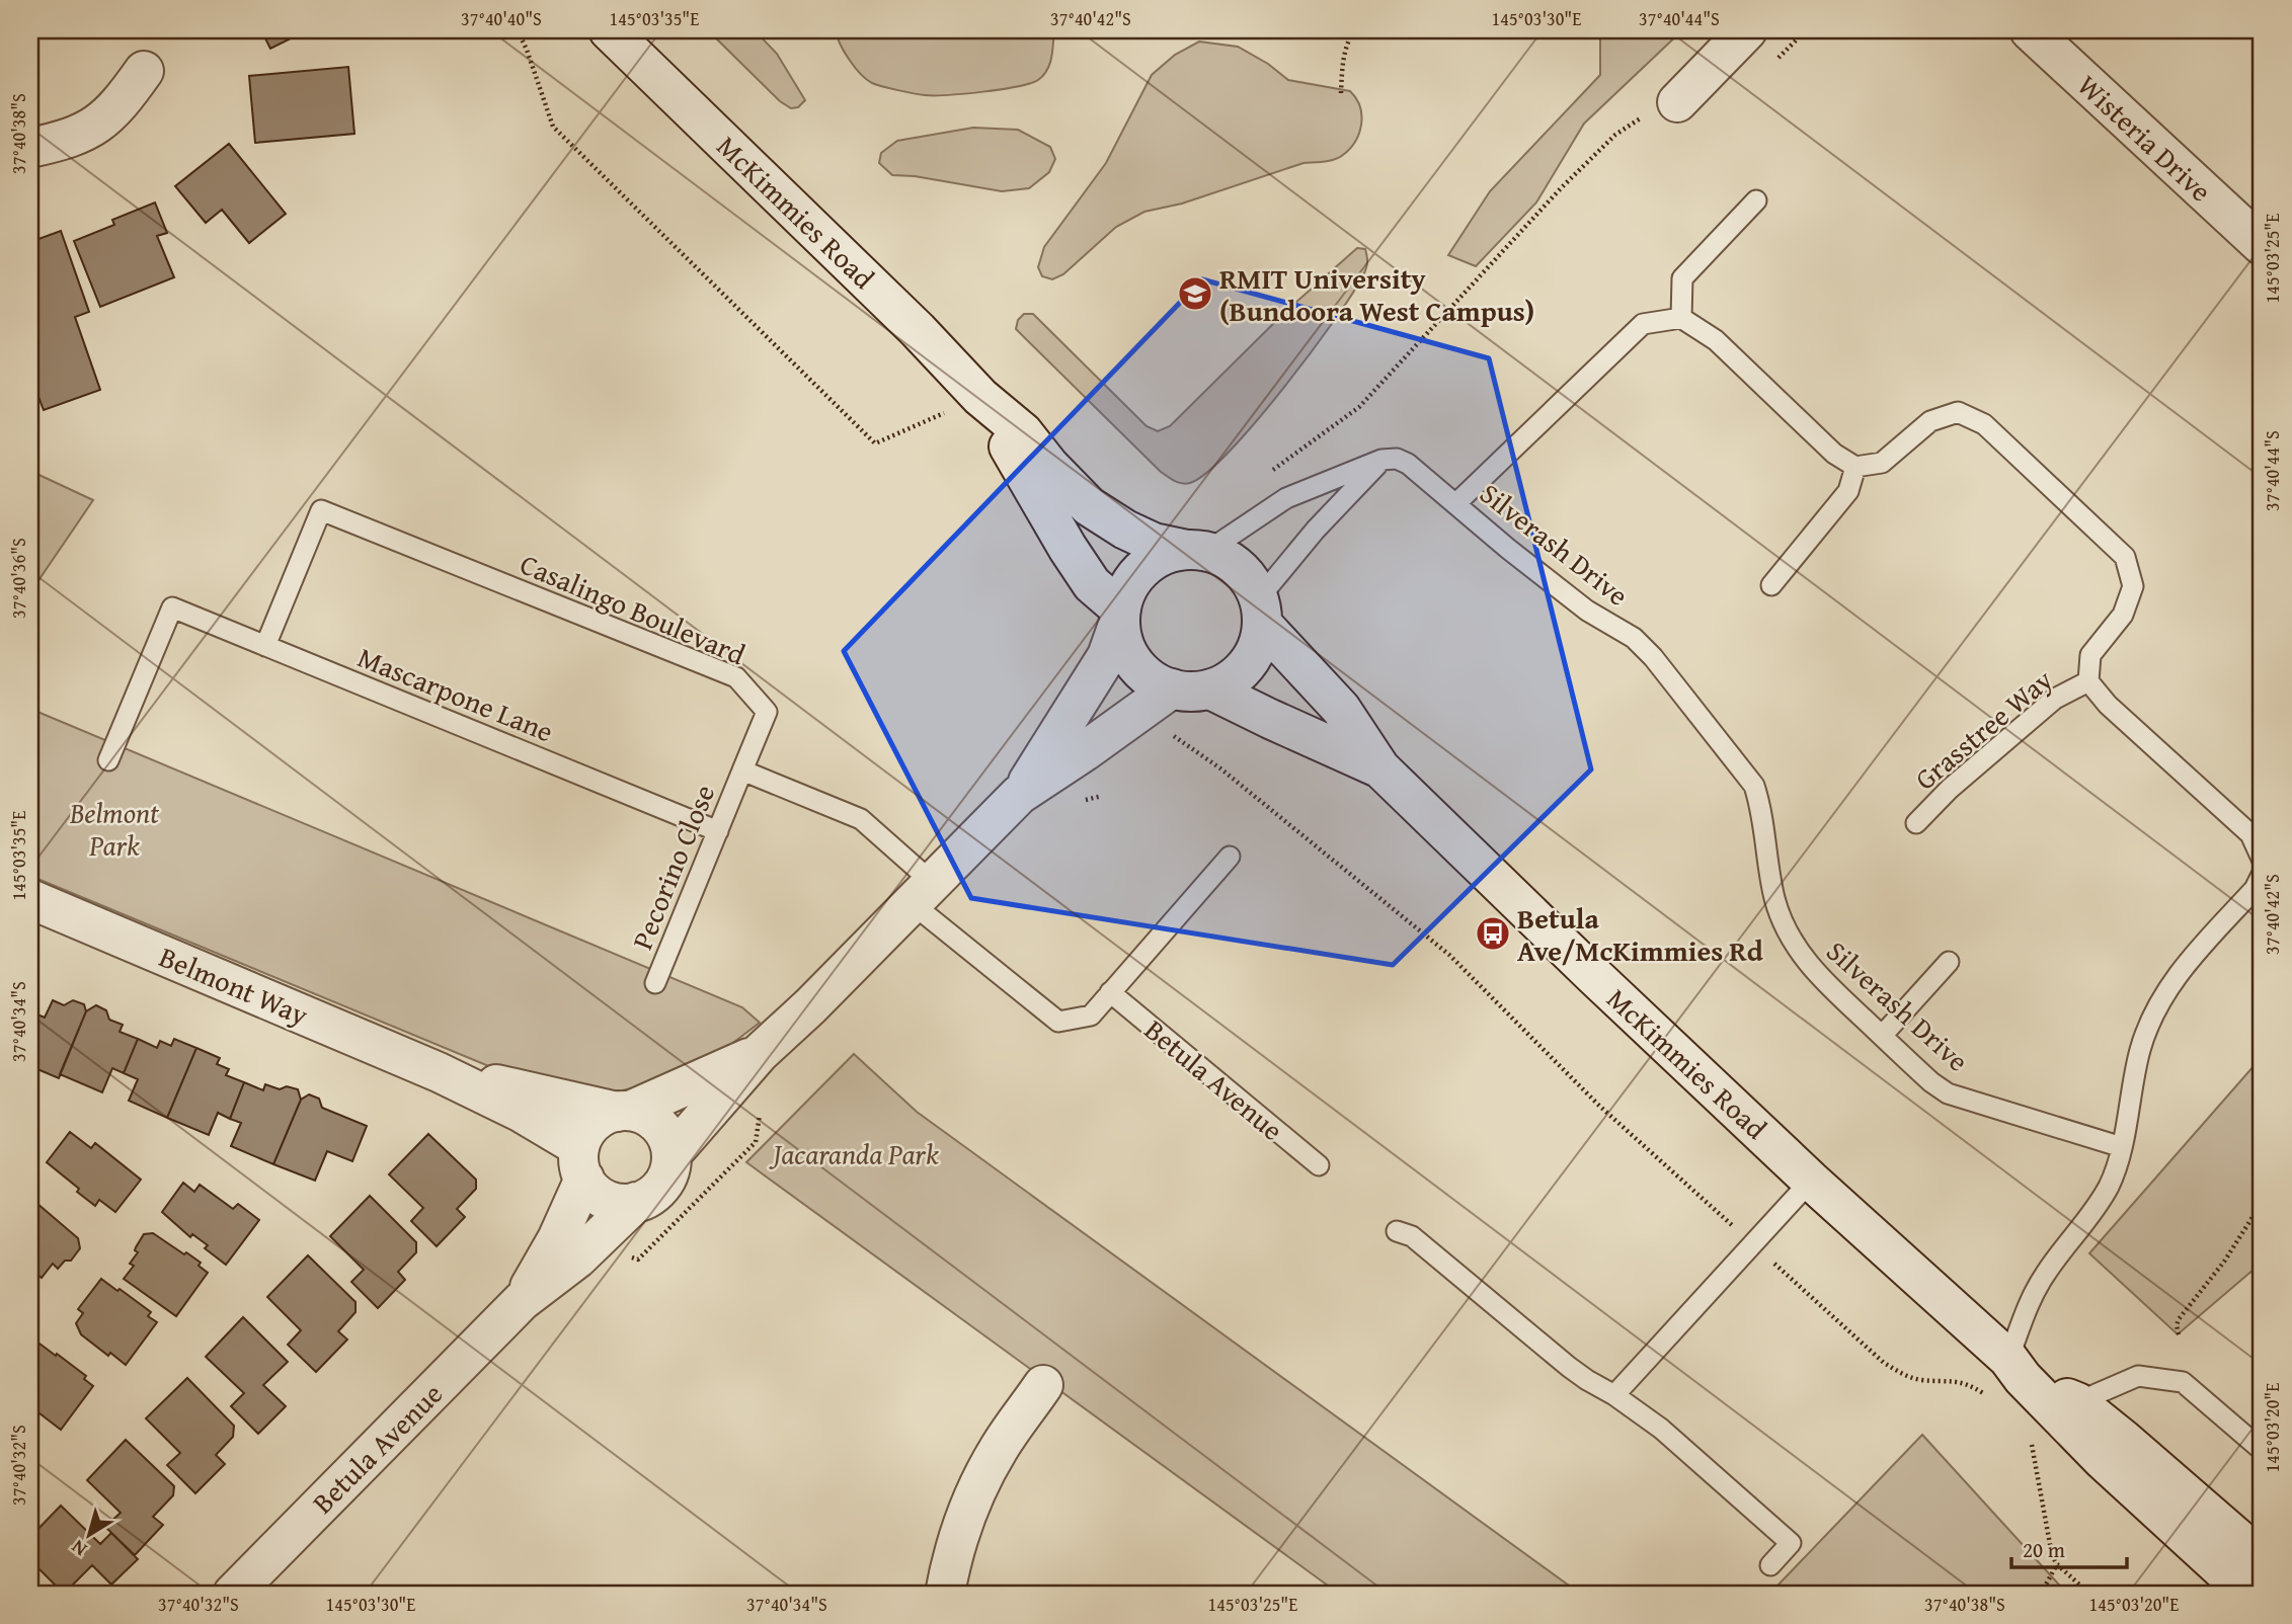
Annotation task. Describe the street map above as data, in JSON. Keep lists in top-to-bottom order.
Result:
{
  "streets": {
    "street": [
      "Wisteria Drive",
      "McKimmies Road",
      "Belmont Way",
      "Betula Avenue"
    ],
    "lane": [
      "Silverash Drive",
      "Casalingo Boulevard",
      "Mascarpone Lane",
      "Grasstree Way",
      "Pecorino Close"
    ]
  },
  "crossings": [
    ["McKimmies Road", "Betula Avenue"],
    ["Casalingo Boulevard", "Mascarpone Lane"],
    ["Casalingo Boulevard", "Pecorino Close"],
    ["Mascarpone Lane", "Pecorino Close"],
    ["Belmont Way", "Betula Avenue"]
  ],
  "parks": ["Belmont Park", "Jacaranda Park"],
  "places": {
    "school or university": ["RMIT University (Bundoora West Campus)"],
    "bus stop": ["Betula Ave/McKimmies Rd"]
  },
  "scale_bar": "20 m",
  "north": "bottom left",
  "coordinates": [
    "37°40'40\"S",
    "145°03'35\"E",
    "37°40'42\"S",
    "145°03'30\"E",
    "37°40'44\"S",
    "37°40'38\"S",
    "145°03'25\"E",
    "37°40'36\"S",
    "37°40'34\"S",
    "145°03'20\"E",
    "37°40'32\"S"
  ]
}
